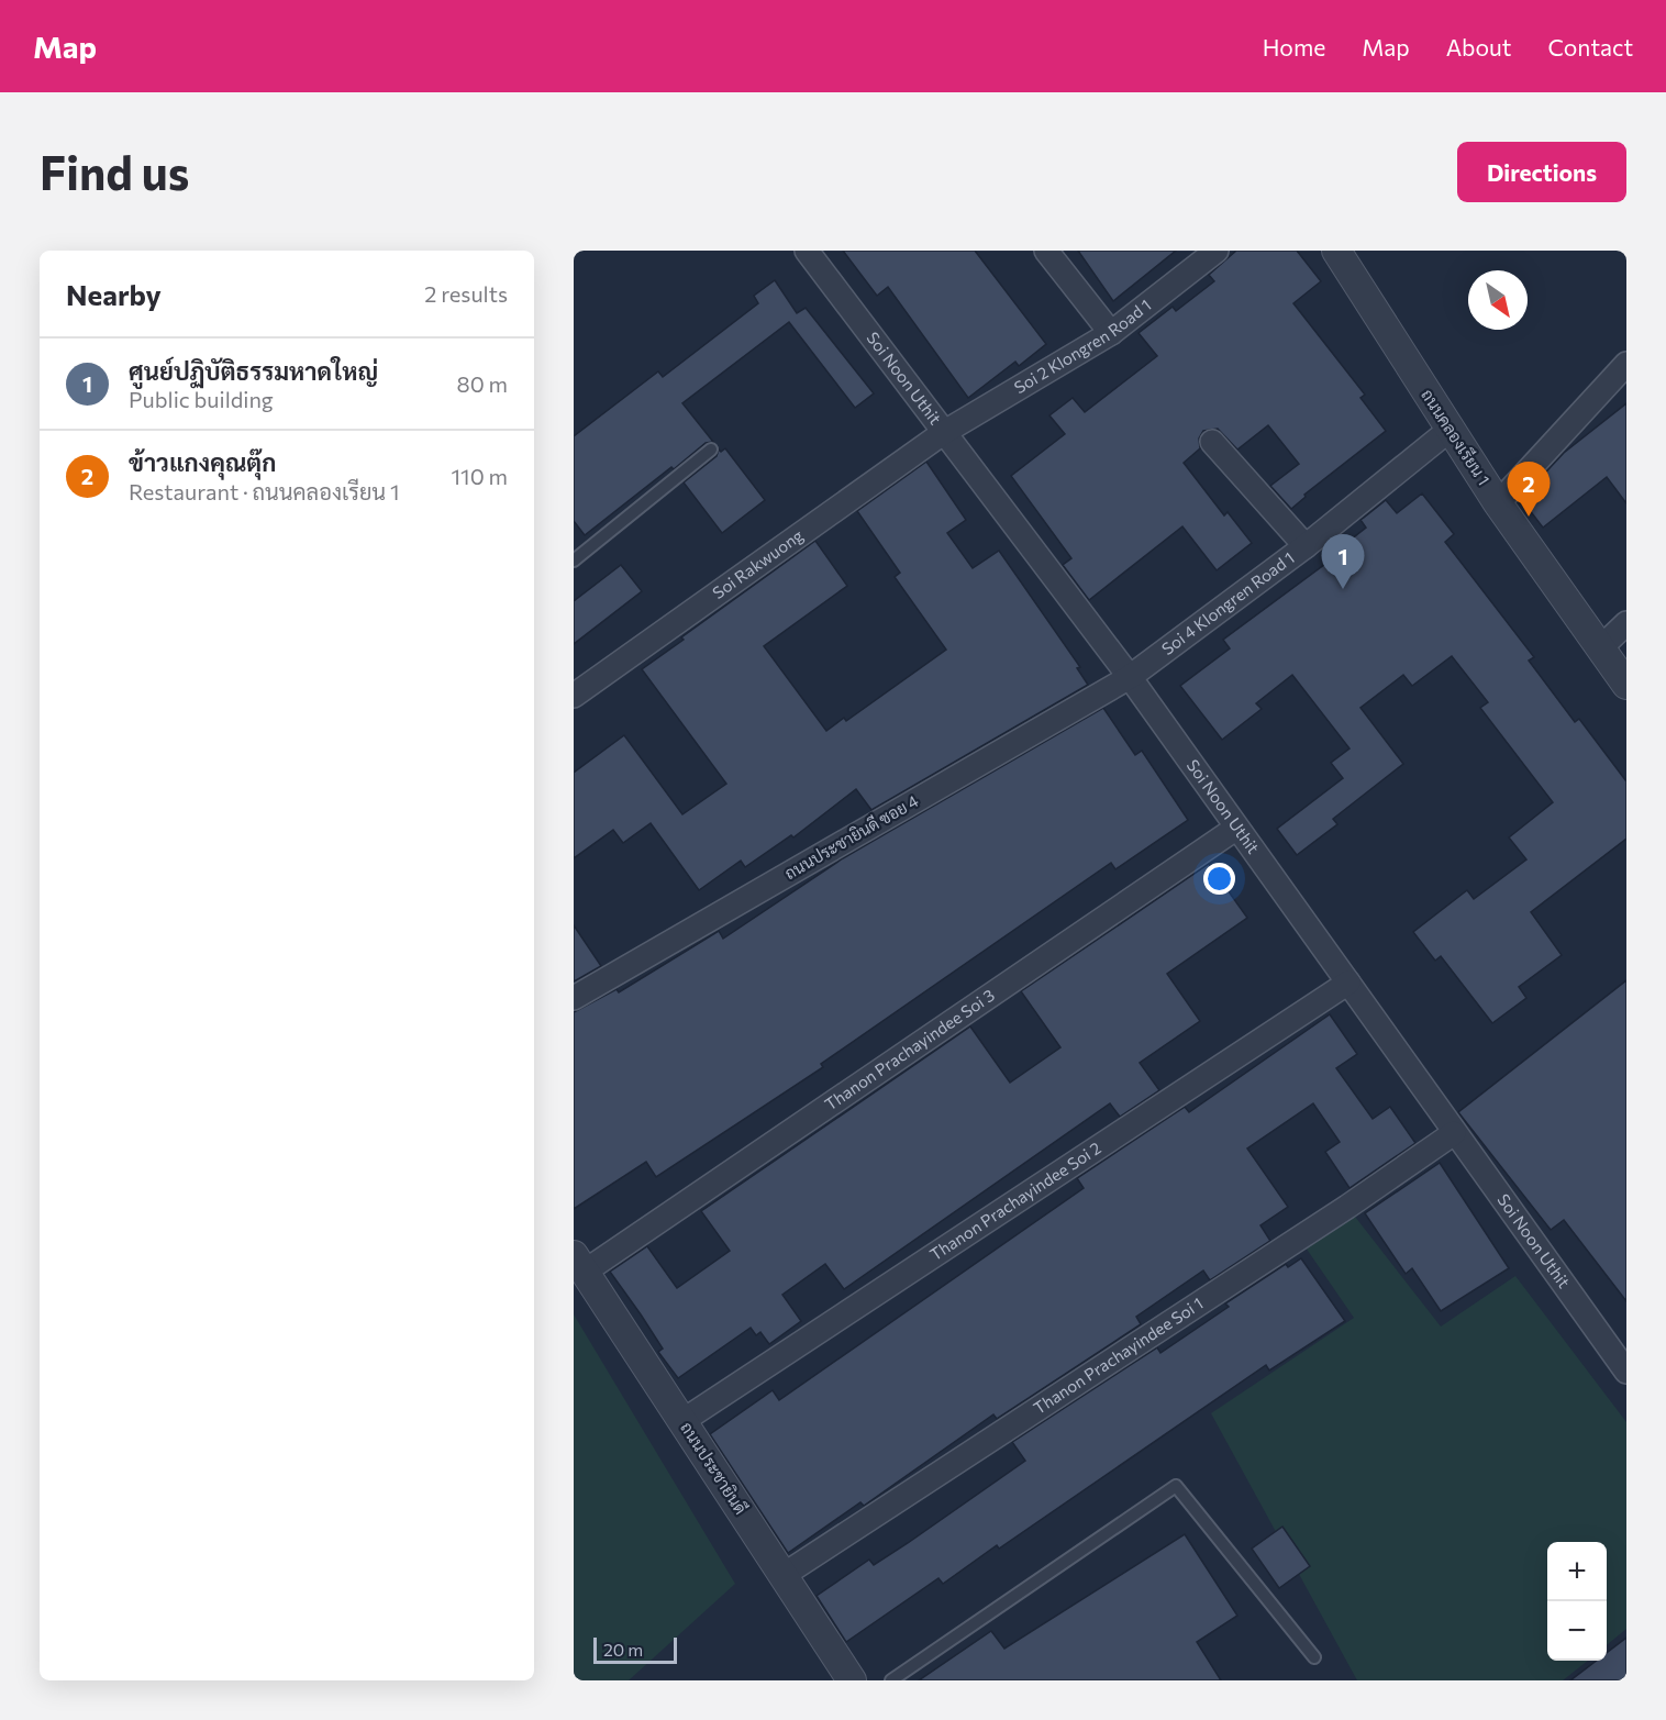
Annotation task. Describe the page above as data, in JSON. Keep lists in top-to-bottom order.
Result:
{
  "streets": {
    "street": [
      "Soi 2 Klongren Road 1",
      "Soi Noon Uthit",
      "ถนนคลองเรียน 1",
      "Soi Rakwuong",
      "Soi 4 Klongren Road 1",
      "ถนนประชายินดี ซอย 4",
      "Thanon Prachayindee Soi 3",
      "Thanon Prachayindee Soi 2",
      "Thanon Prachayindee Soi 1",
      "ถนนประชายินดี"
    ]
  },
  "crossings": [
    ["Soi 2 Klongren Road 1", "Soi Noon Uthit"],
    ["Soi 2 Klongren Road 1", "Soi Rakwuong"],
    ["Soi Noon Uthit", "Soi Rakwuong"],
    ["Soi Noon Uthit", "Soi 4 Klongren Road 1"],
    ["Soi Noon Uthit", "ถนนประชายินดี ซอย 4"],
    ["Soi Noon Uthit", "Thanon Prachayindee Soi 3"],
    ["Soi Noon Uthit", "Thanon Prachayindee Soi 2"],
    ["Soi Noon Uthit", "Thanon Prachayindee Soi 1"],
    ["ถนนคลองเรียน 1", "Soi 4 Klongren Road 1"],
    ["Soi 4 Klongren Road 1", "ถนนประชายินดี ซอย 4"],
    ["Thanon Prachayindee Soi 3", "ถนนประชายินดี"],
    ["Thanon Prachayindee Soi 2", "ถนนประชายินดี"],
    ["Thanon Prachayindee Soi 1", "ถนนประชายินดี"]
  ],
  "scale_bar": "20 m",
  "north": "bottom right",
  "page": {
    "header": "Map",
    "nav": [
      "Home",
      "Map",
      "About",
      "Contact"
    ],
    "buttons": "Directions",
    "title": "Find us",
    "heading": ["Nearby", "2 results"],
    "list": [
      {
        "mark": "1",
        "name": "ศูนย์ปฏิบัติธรรมหาดใหญ่",
        "note": "Public building",
        "value": "80 m"
      },
      {
        "mark": "2",
        "name": "ข้าวแกงคุณตุ๊ก",
        "note": "Restaurant · ถนนคลองเรียน 1",
        "value": "110 m"
      }
    ],
    "pins": ["2", "1"],
    "map_buttons": ["+", "−"],
    "scale": "20 m"
  }
}
